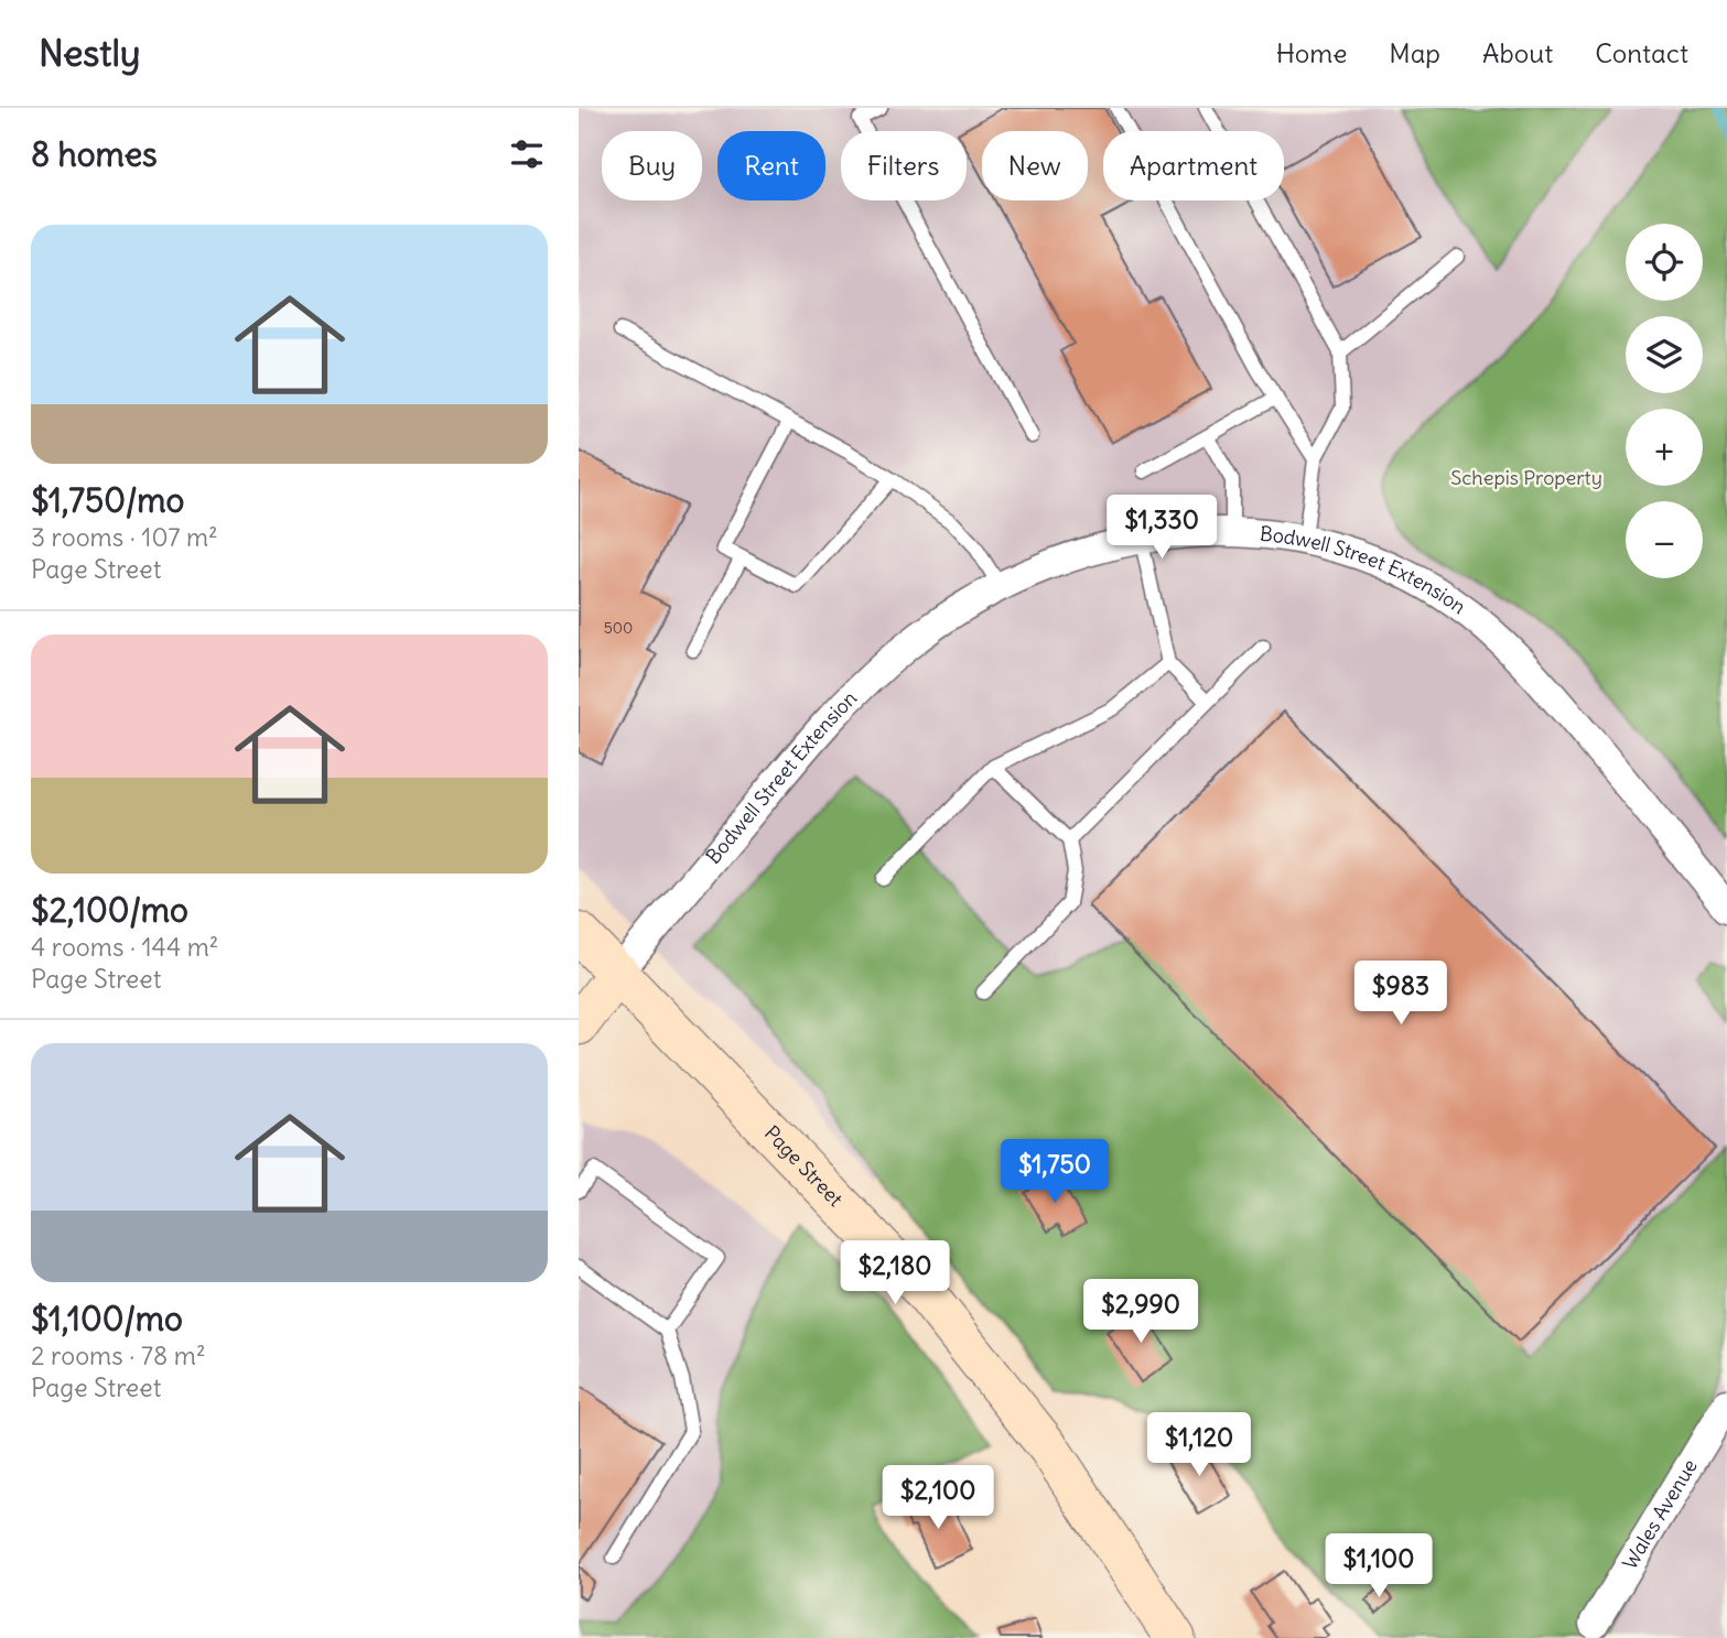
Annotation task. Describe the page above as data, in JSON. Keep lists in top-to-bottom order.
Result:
{
  "streets": {
    "main road": ["Page Street"],
    "street": ["Bodwell Street Extension", "Wales Avenue"]
  },
  "crossings": [
    ["Bodwell Street Extension", "Page Street"]
  ],
  "parks": ["Schepis Property"],
  "house_numbers": ["500"],
  "page": {
    "header": "Nestly",
    "nav": [
      "Home",
      "Map",
      "About",
      "Contact"
    ],
    "heading": "8 homes",
    "chip": [
      "Buy",
      "Rent",
      "Filters",
      "New",
      "Apartment"
    ],
    "list": [
      {
        "name": "$1,750/mo",
        "note": "3 rooms · 107 m² · Page Street"
      },
      {
        "name": "$2,100/mo",
        "note": "4 rooms · 144 m² · Page Street"
      },
      {
        "name": "$1,100/mo",
        "note": "2 rooms · 78 m² · Page Street"
      }
    ],
    "map_buttons": ["+", "−"],
    "price": [
      "$1,330",
      "$983",
      "$1,750",
      "$2,180",
      "$2,990",
      "$1,120",
      "$2,100",
      "$1,100"
    ]
  }
}
